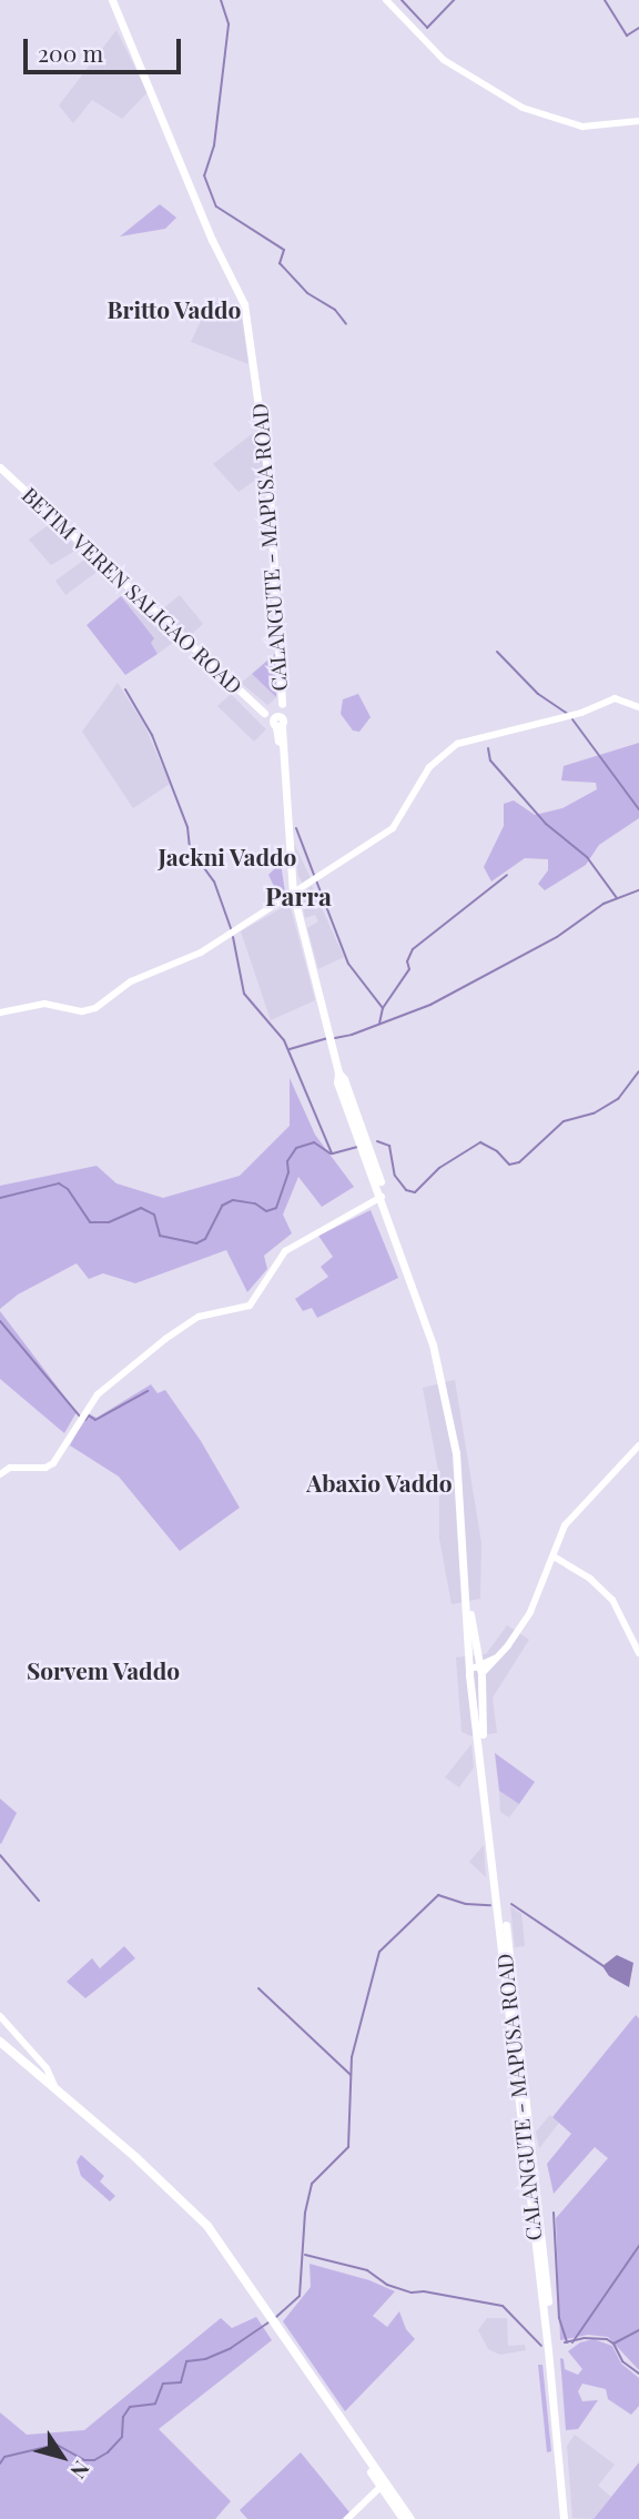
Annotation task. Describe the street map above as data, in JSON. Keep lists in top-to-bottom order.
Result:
{
  "streets": {
    "main road": ["CALANGUTE - MAPUSA ROAD", "BETIM VEREN SALIGAO ROAD"]
  },
  "crossings": [
    ["CALANGUTE - MAPUSA ROAD", "BETIM VEREN SALIGAO ROAD"]
  ],
  "districts": [
    "Britto Vaddo",
    "Jackni Vaddo",
    "Parra",
    "Abaxio Vaddo",
    "Sorvem Vaddo"
  ],
  "scale_bar": "200 m",
  "north": "bottom right"
}
